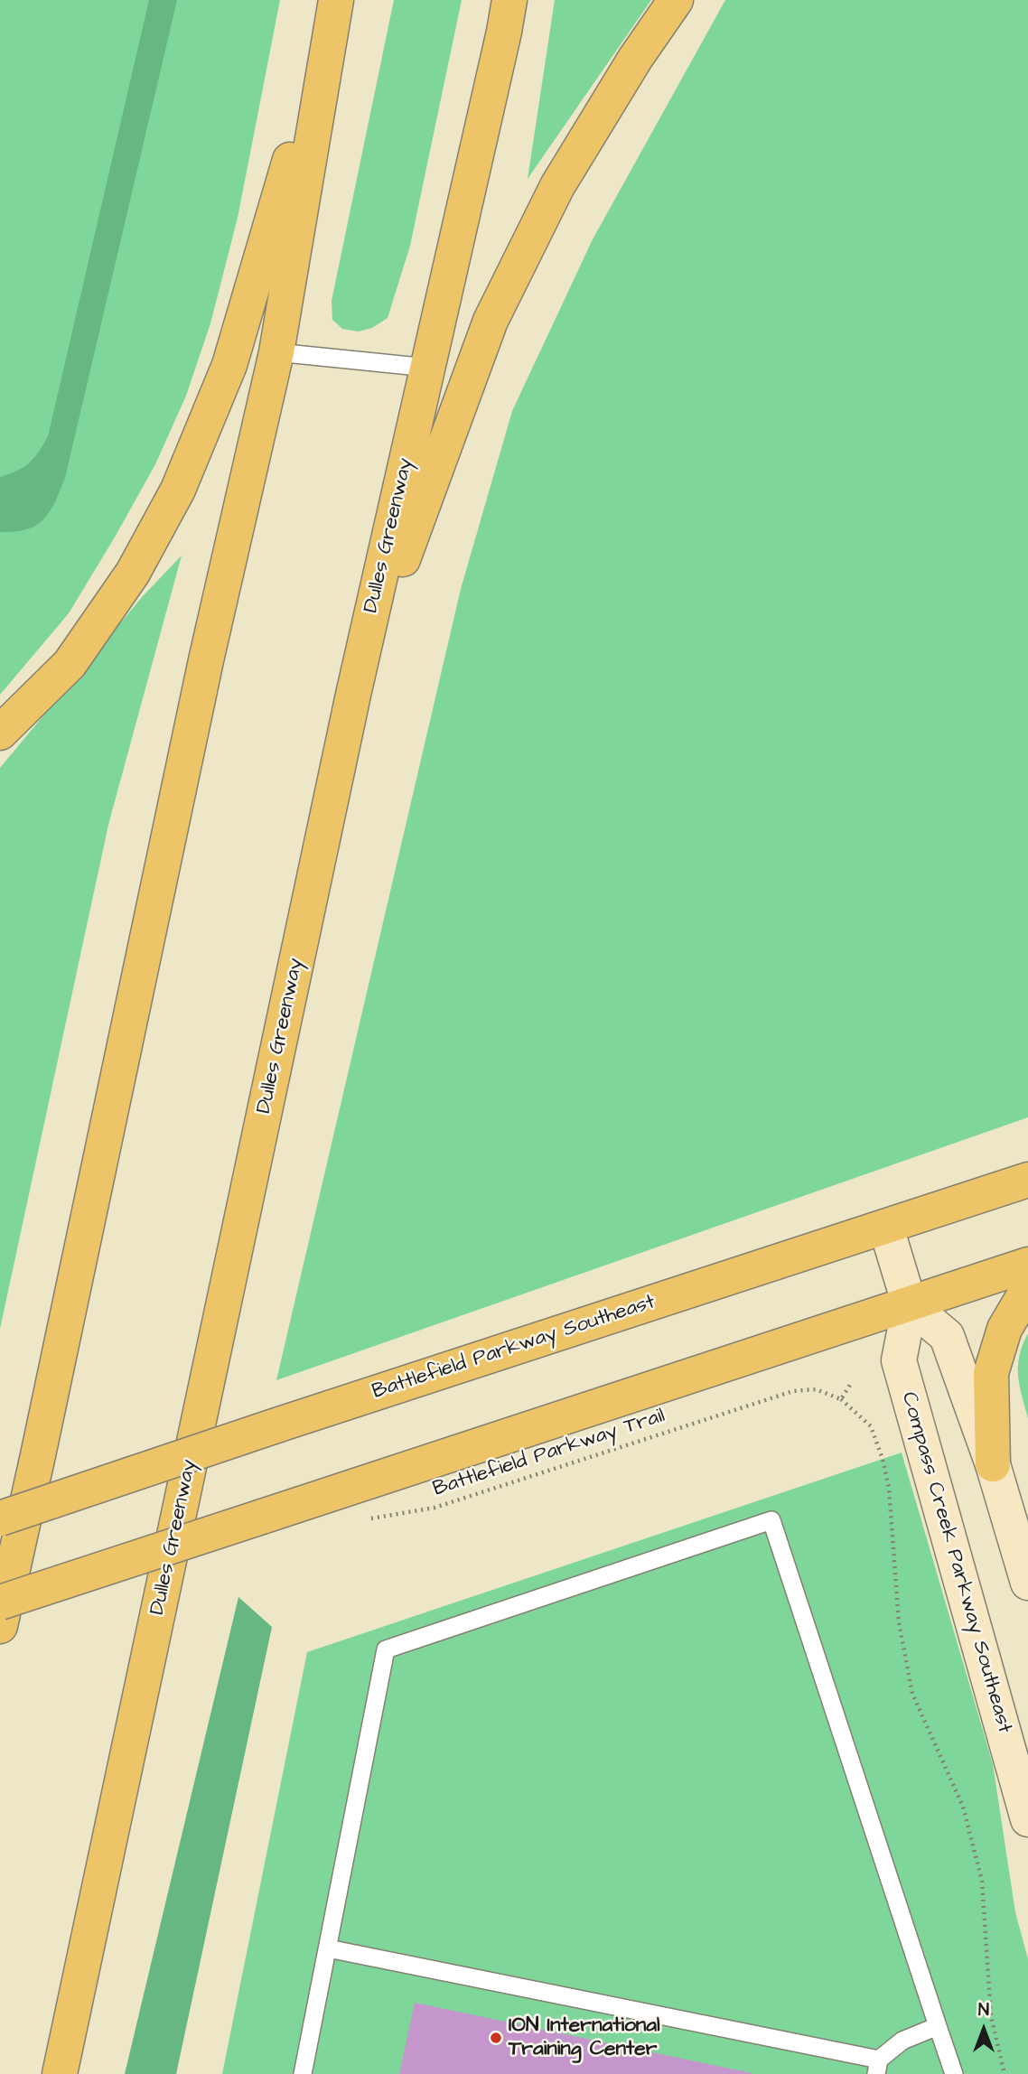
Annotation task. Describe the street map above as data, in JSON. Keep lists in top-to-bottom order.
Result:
{
  "streets": {
    "main road": ["Dulles Greenway", "Battlefield Parkway Southeast"],
    "street": ["Compass Creek Parkway Southeast"],
    "path": ["Battlefield Parkway Trail"]
  },
  "crossings": [
    ["Battlefield Parkway Southeast", "Compass Creek Parkway Southeast"]
  ],
  "places": ["ION International Training Center"],
  "north": "top"
}
